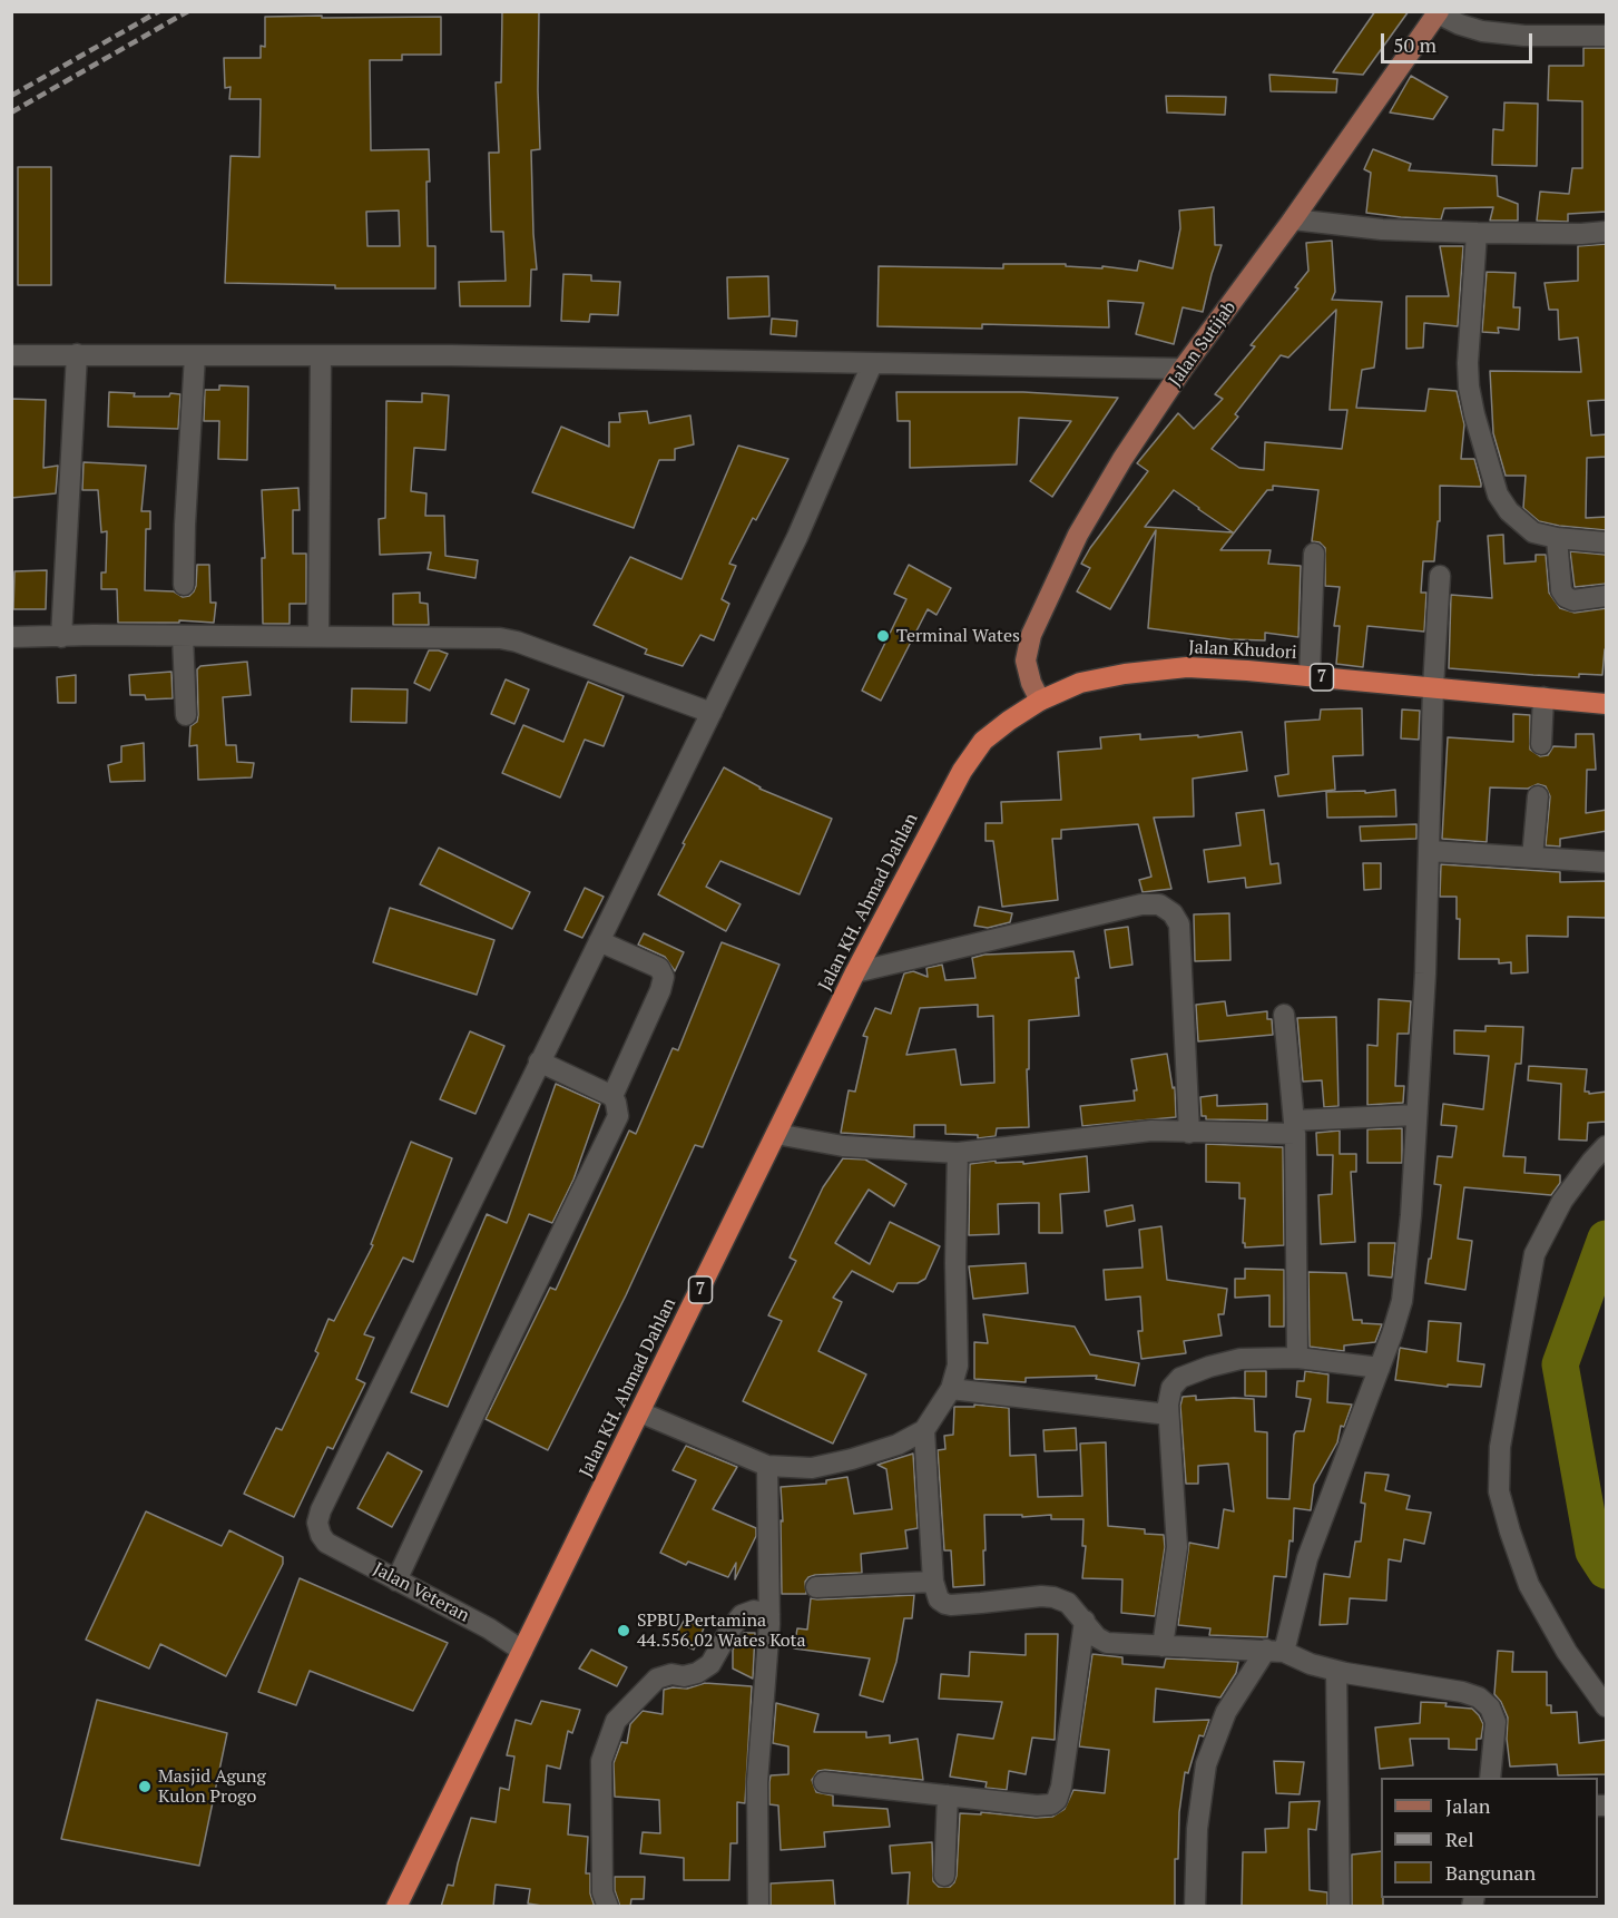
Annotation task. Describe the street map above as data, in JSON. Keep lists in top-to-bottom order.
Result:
{
  "streets": {
    "highway": ["Jalan Khudori", "7", "Jalan KH. Ahmad Dahlan"],
    "main road": ["Jalan Sutijab"],
    "street": ["Jalan Veteran"]
  },
  "crossings": [
    ["Jalan Sutijab", "Jalan Khudori"],
    ["Jalan Sutijab", "Jalan KH. Ahmad Dahlan"],
    ["Jalan Khudori", "Jalan KH. Ahmad Dahlan"],
    ["Jalan KH. Ahmad Dahlan", "Jalan Veteran"]
  ],
  "places": ["Terminal Wates", "SPBU Pertamina 44.556.02 Wates Kota", "Masjid Agung Kulon Progo"],
  "legend": ["Jalan", "Rel", "Bangunan"],
  "scale_bar": "50 m"
}
